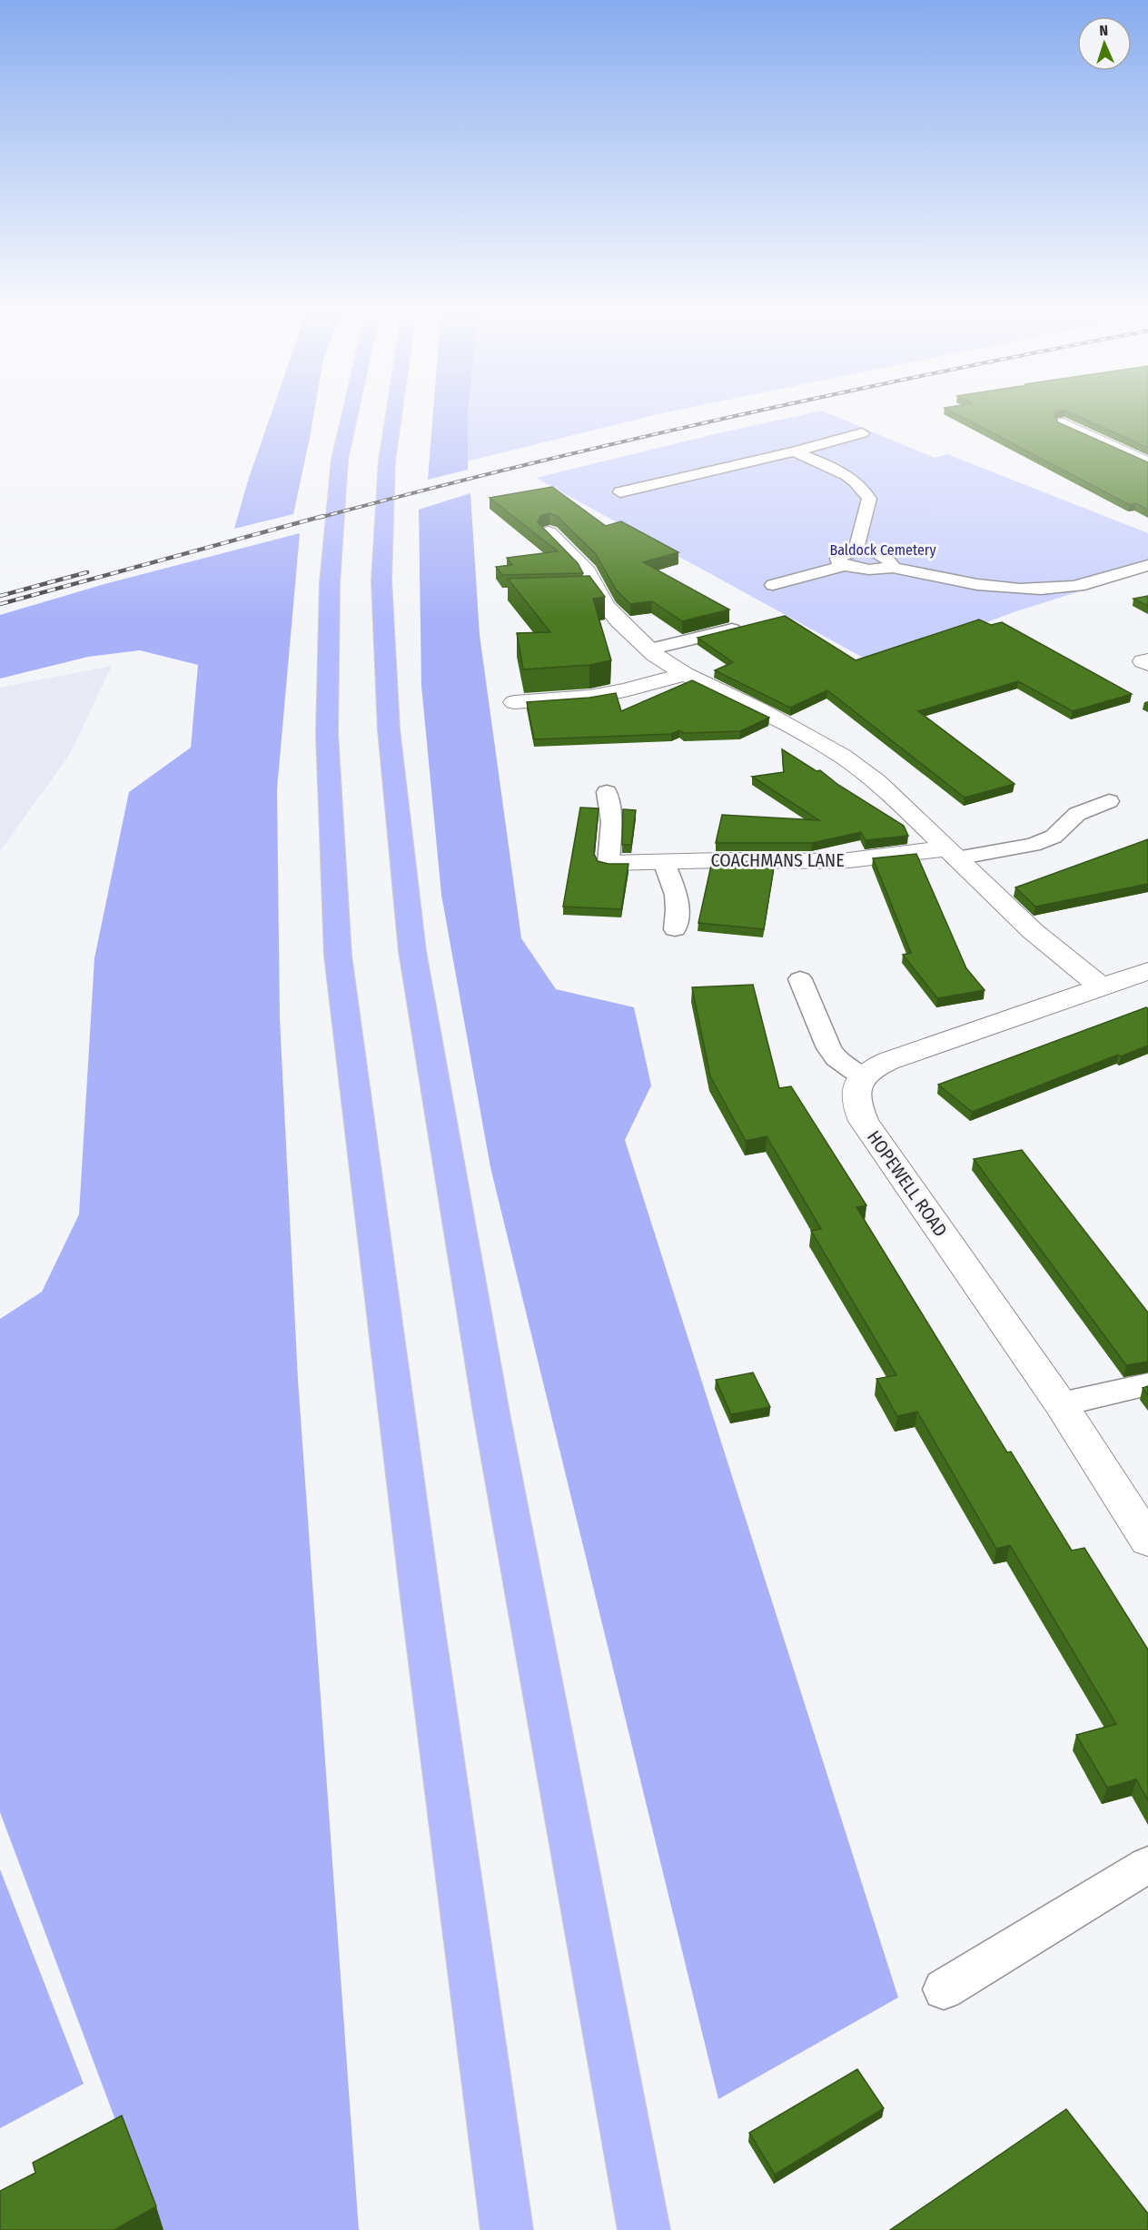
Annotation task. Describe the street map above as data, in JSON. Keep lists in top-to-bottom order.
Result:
{
  "streets": {
    "street": ["COACHMANS LANE", "HOPEWELL ROAD"]
  },
  "parks": ["Baldock Cemetery"],
  "north": "top"
}
